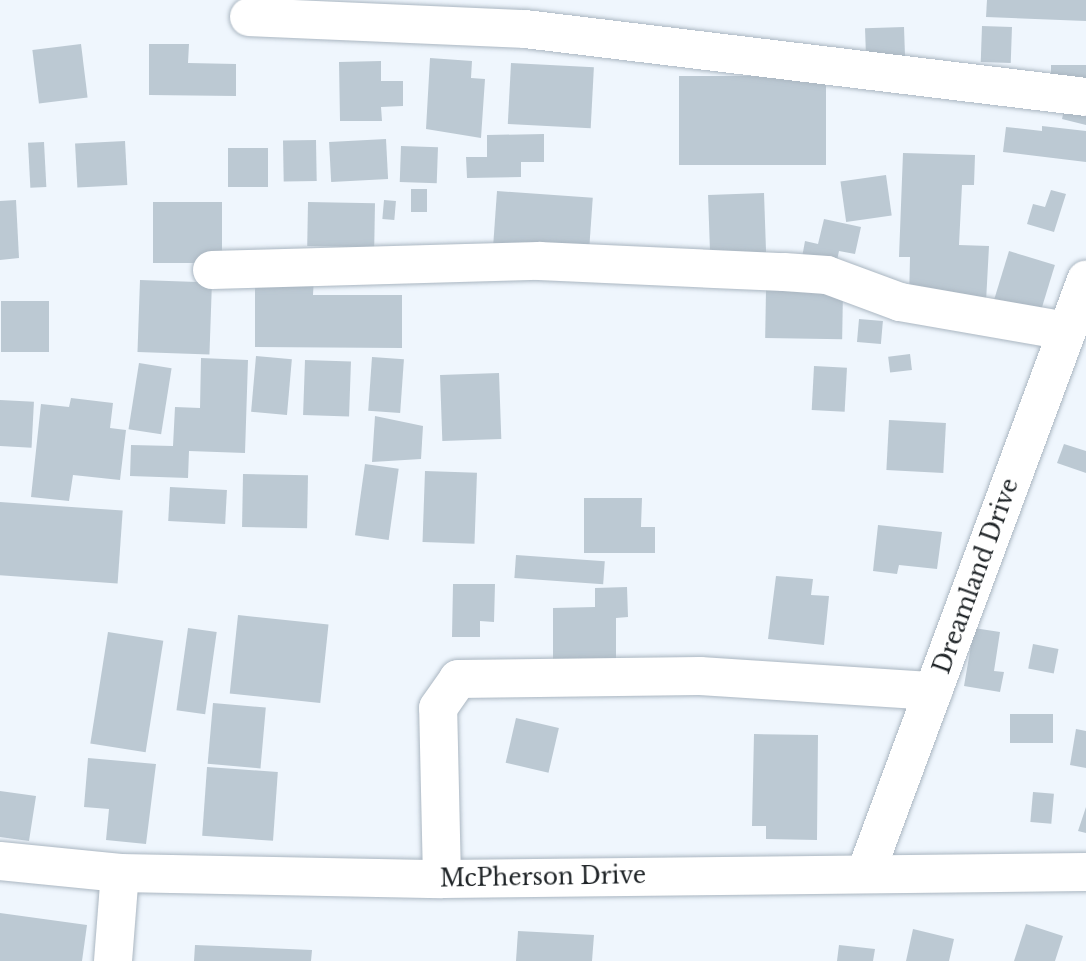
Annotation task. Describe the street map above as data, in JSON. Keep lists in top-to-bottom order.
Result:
{
  "streets": {
    "street": ["Dreamland Drive", "McPherson Drive"]
  },
  "crossings": [
    ["Dreamland Drive", "McPherson Drive"]
  ]
}
